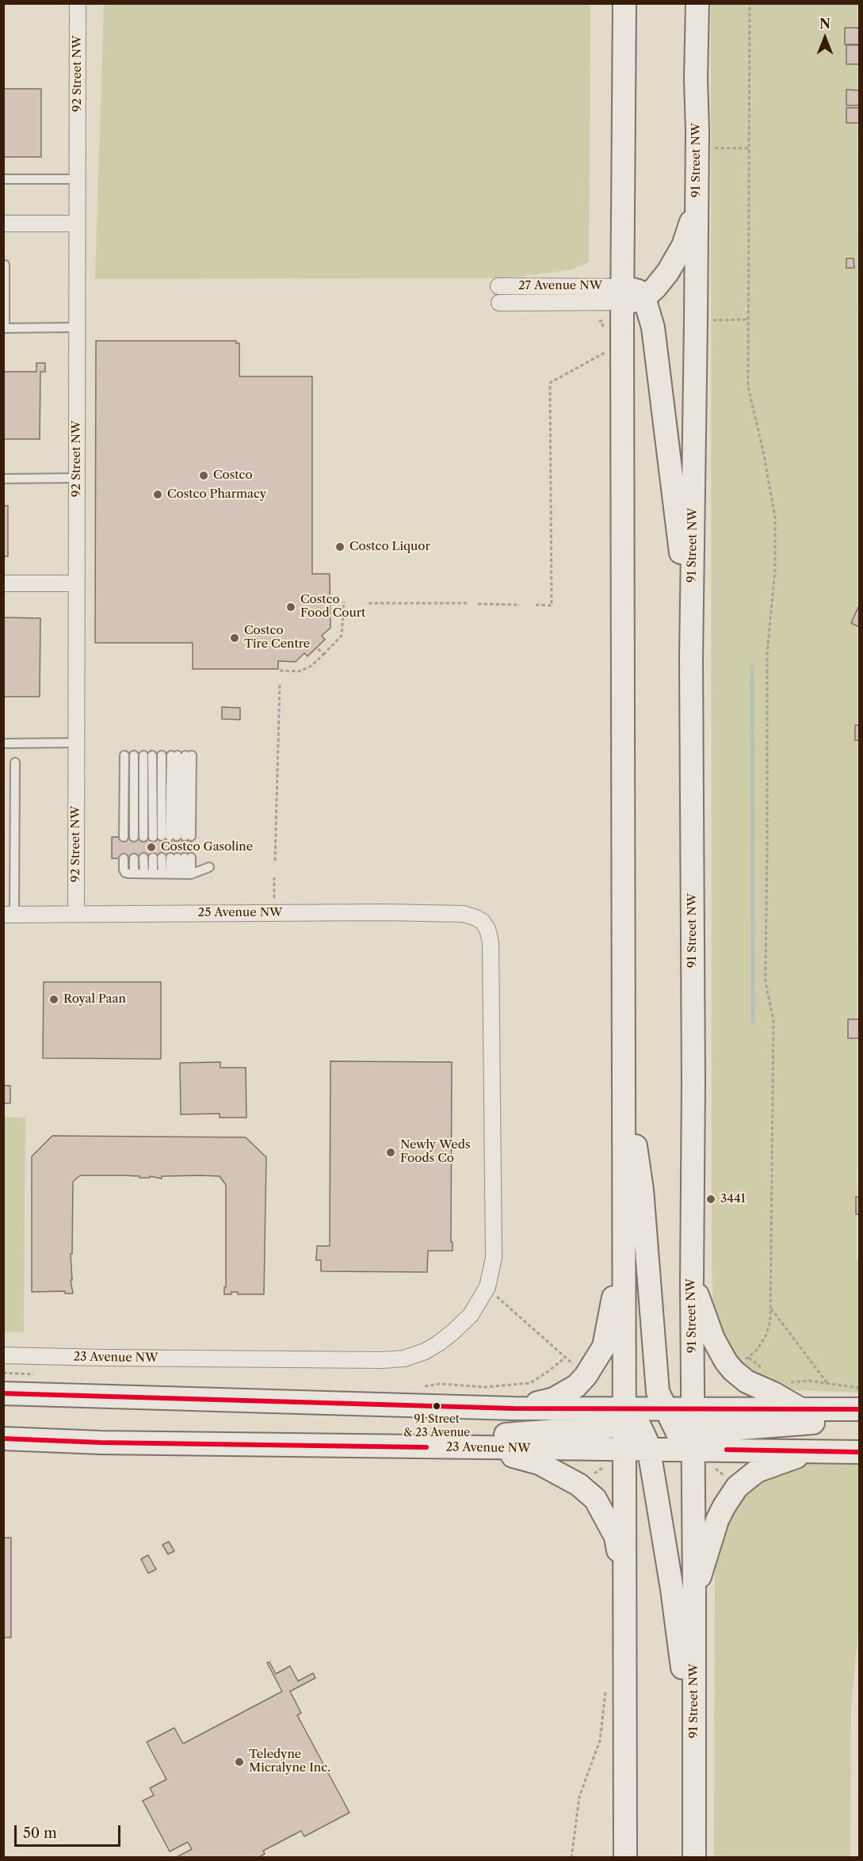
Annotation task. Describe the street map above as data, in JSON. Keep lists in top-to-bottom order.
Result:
{
  "streets": {
    "main road": ["91 Street NW", "23 Avenue NW"],
    "street": ["92 Street NW", "27 Avenue NW", "25 Avenue NW"]
  },
  "crossings": [
    ["92 Street NW", "25 Avenue NW"],
    ["91 Street NW", "23 Avenue NW"],
    ["25 Avenue NW", "23 Avenue NW"]
  ],
  "places": [
    "Costco",
    "Costco Pharmacy",
    "Costco Liquor",
    "Costco Food Court",
    "Costco Tire Centre",
    "Costco Gasoline",
    "Royal Paan",
    "Newly Weds Foods Co",
    "3441",
    "91 Street & 23 Avenue",
    "Teledyne Micralyne Inc."
  ],
  "scale_bar": "50 m",
  "north": "top"
}
